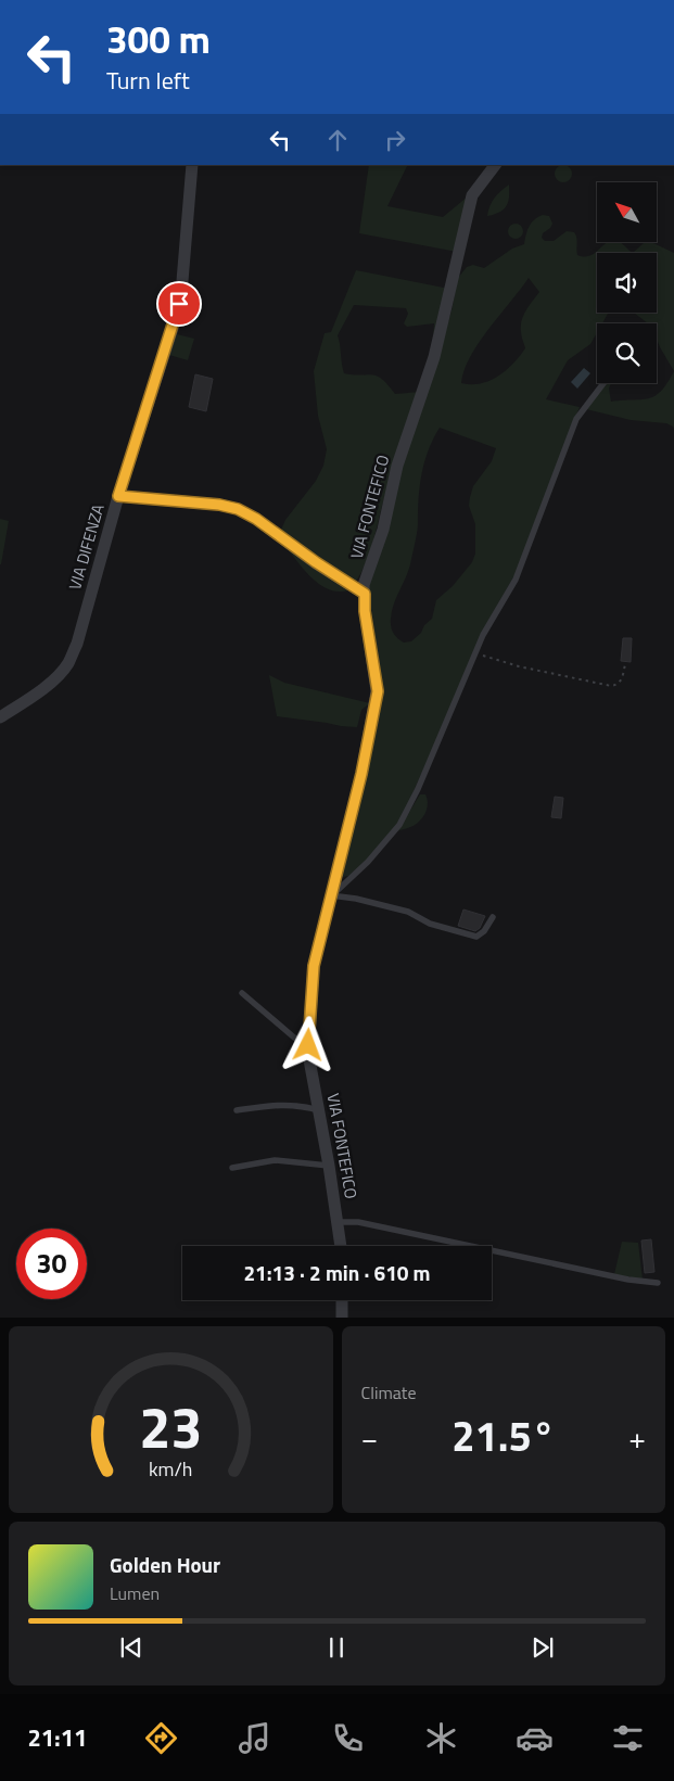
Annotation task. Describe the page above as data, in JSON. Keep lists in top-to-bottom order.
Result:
{
  "streets": {
    "street": ["VIA FONTEFICO", "VIA DIFENZA"]
  },
  "north": "top left",
  "page": {
    "turn": ["300 m", "Turn left"],
    "limit": "30",
    "trip": "21:13 · 2 min · 610 m",
    "tile": "Climate",
    "heat": ["−", "21.5°", "+"],
    "song": ["Golden Hour", "Lumen"],
    "tabs": "21:11",
    "gauge": ["23", "km/h"]
  }
}
